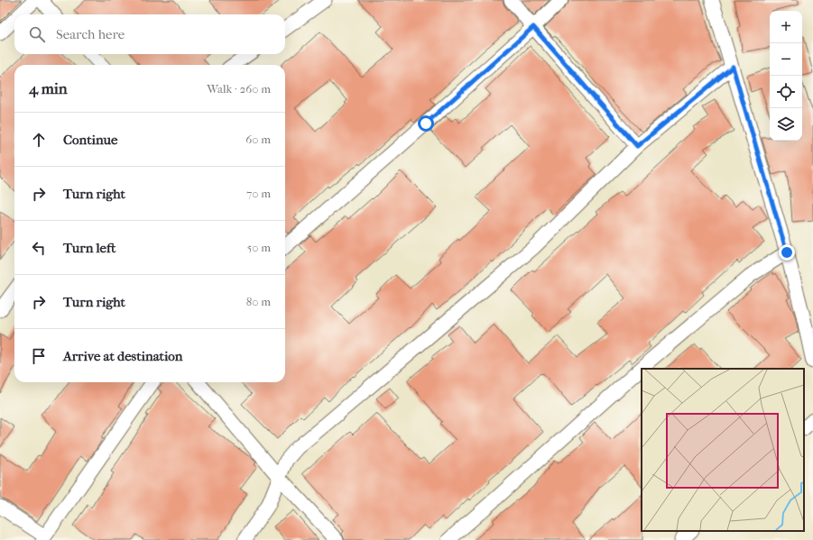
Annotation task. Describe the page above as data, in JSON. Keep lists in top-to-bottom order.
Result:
{
  "page": {
    "map_buttons": ["+", "−"],
    "search": "Search here",
    "heading": ["4 min", "Walk · 260 m"],
    "list": [
      ["Continue", "60 m"],
      ["Turn right", "70 m"],
      ["Turn left", "50 m"],
      ["Turn right", "80 m"],
      "Arrive at destination"
    ]
  }
}
